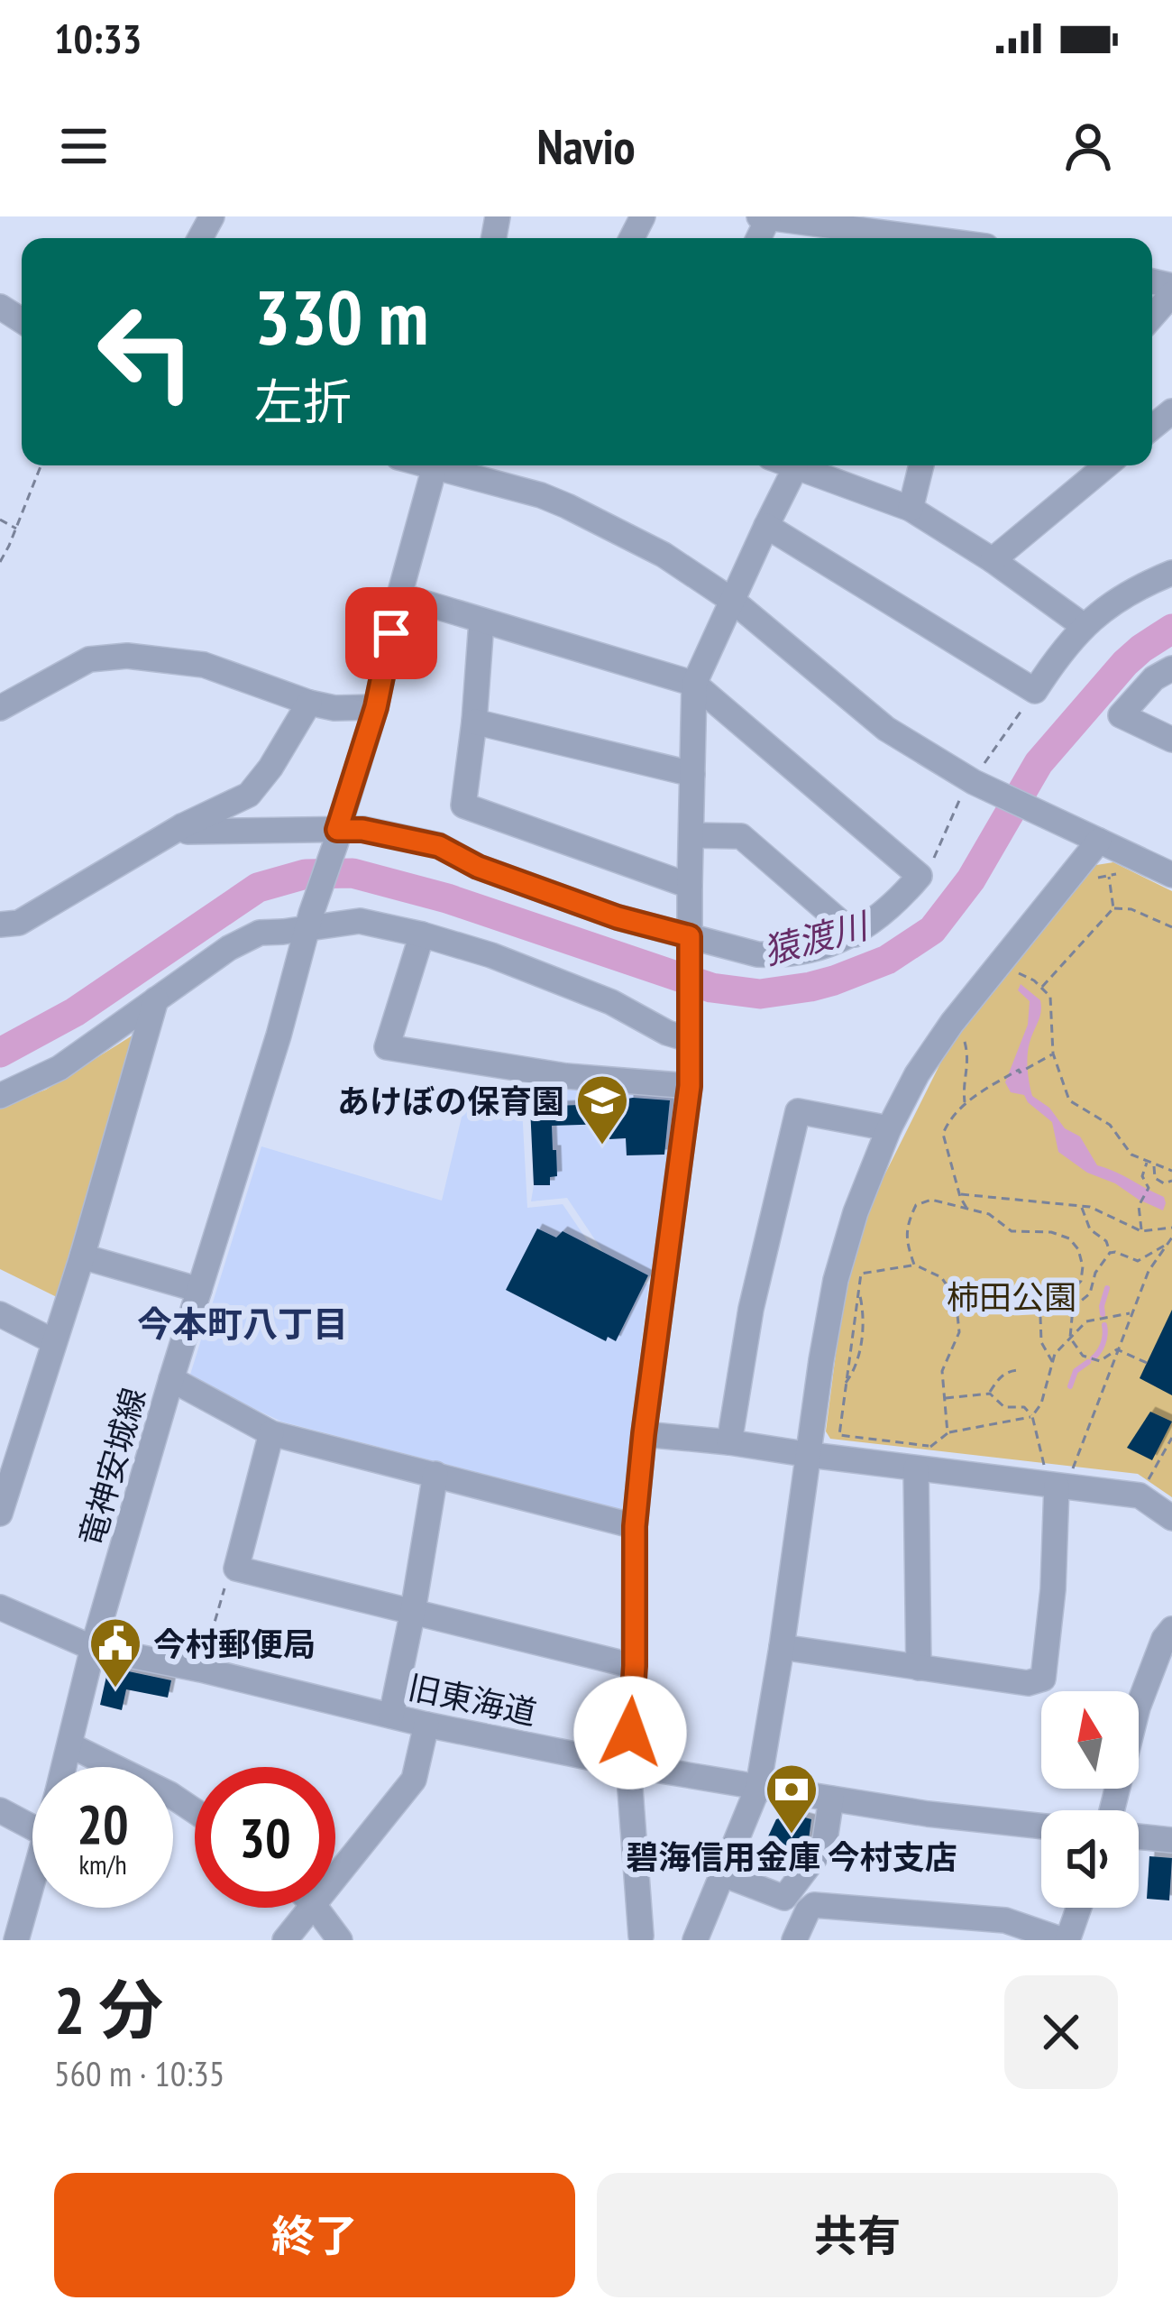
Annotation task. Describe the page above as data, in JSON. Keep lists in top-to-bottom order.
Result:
{
  "streets": {
    "street": ["竜神安城線", "旧東海道"]
  },
  "crossings": [
    ["竜神安城線", "旧東海道"]
  ],
  "districts": ["今本町八丁目"],
  "water": ["猿渡川"],
  "parks": ["柿田公園"],
  "places": {
    "school or university": ["あけぼの保育園"],
    "public building": ["今村郵便局"],
    "bank": ["碧海信用金庫 今村支店"]
  },
  "north": "top",
  "page": {
    "status": "10:33",
    "header": "Navio",
    "turn": ["330 m", "左折"],
    "speed": "20 km/h",
    "limit": "30",
    "heading": ["2 分", "560 m · 10:35"],
    "buttons": ["終了", "共有"]
  }
}
